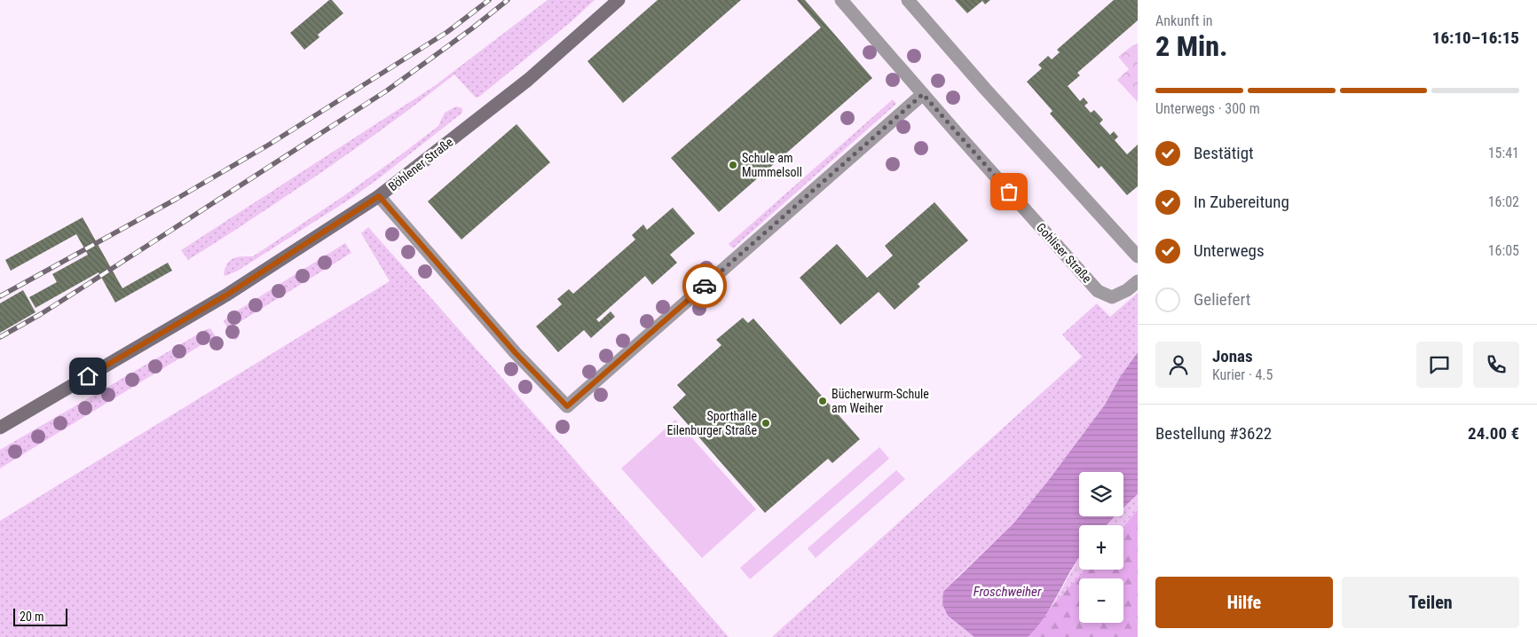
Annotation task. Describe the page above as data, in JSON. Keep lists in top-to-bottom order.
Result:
{
  "streets": {
    "street": ["Böhlener Straße", "Gohliser Straße"]
  },
  "water": ["Froschweiher"],
  "places": ["Schule am Mummelsoll", "Bücherwurm-Schule am Weiher", "Sporthalle Eilenburger Straße"],
  "scale_bar": "20 m",
  "page": {
    "heading": ["2 Min.", "Ankunft in", "16:10–16:15"],
    "panel": [
      "Jonas",
      "Kurier · 4.5",
      "Bestellung #3622",
      "24.00 €"
    ],
    "bar": "Unterwegs · 300 m",
    "list": [
      ["Bestätigt", "15:41"],
      ["In Zubereitung", "16:02"],
      ["Unterwegs", "16:05"],
      "Geliefert"
    ],
    "map_buttons": ["+", "−"],
    "buttons": ["Hilfe", "Teilen"],
    "scale": "20 m"
  }
}
